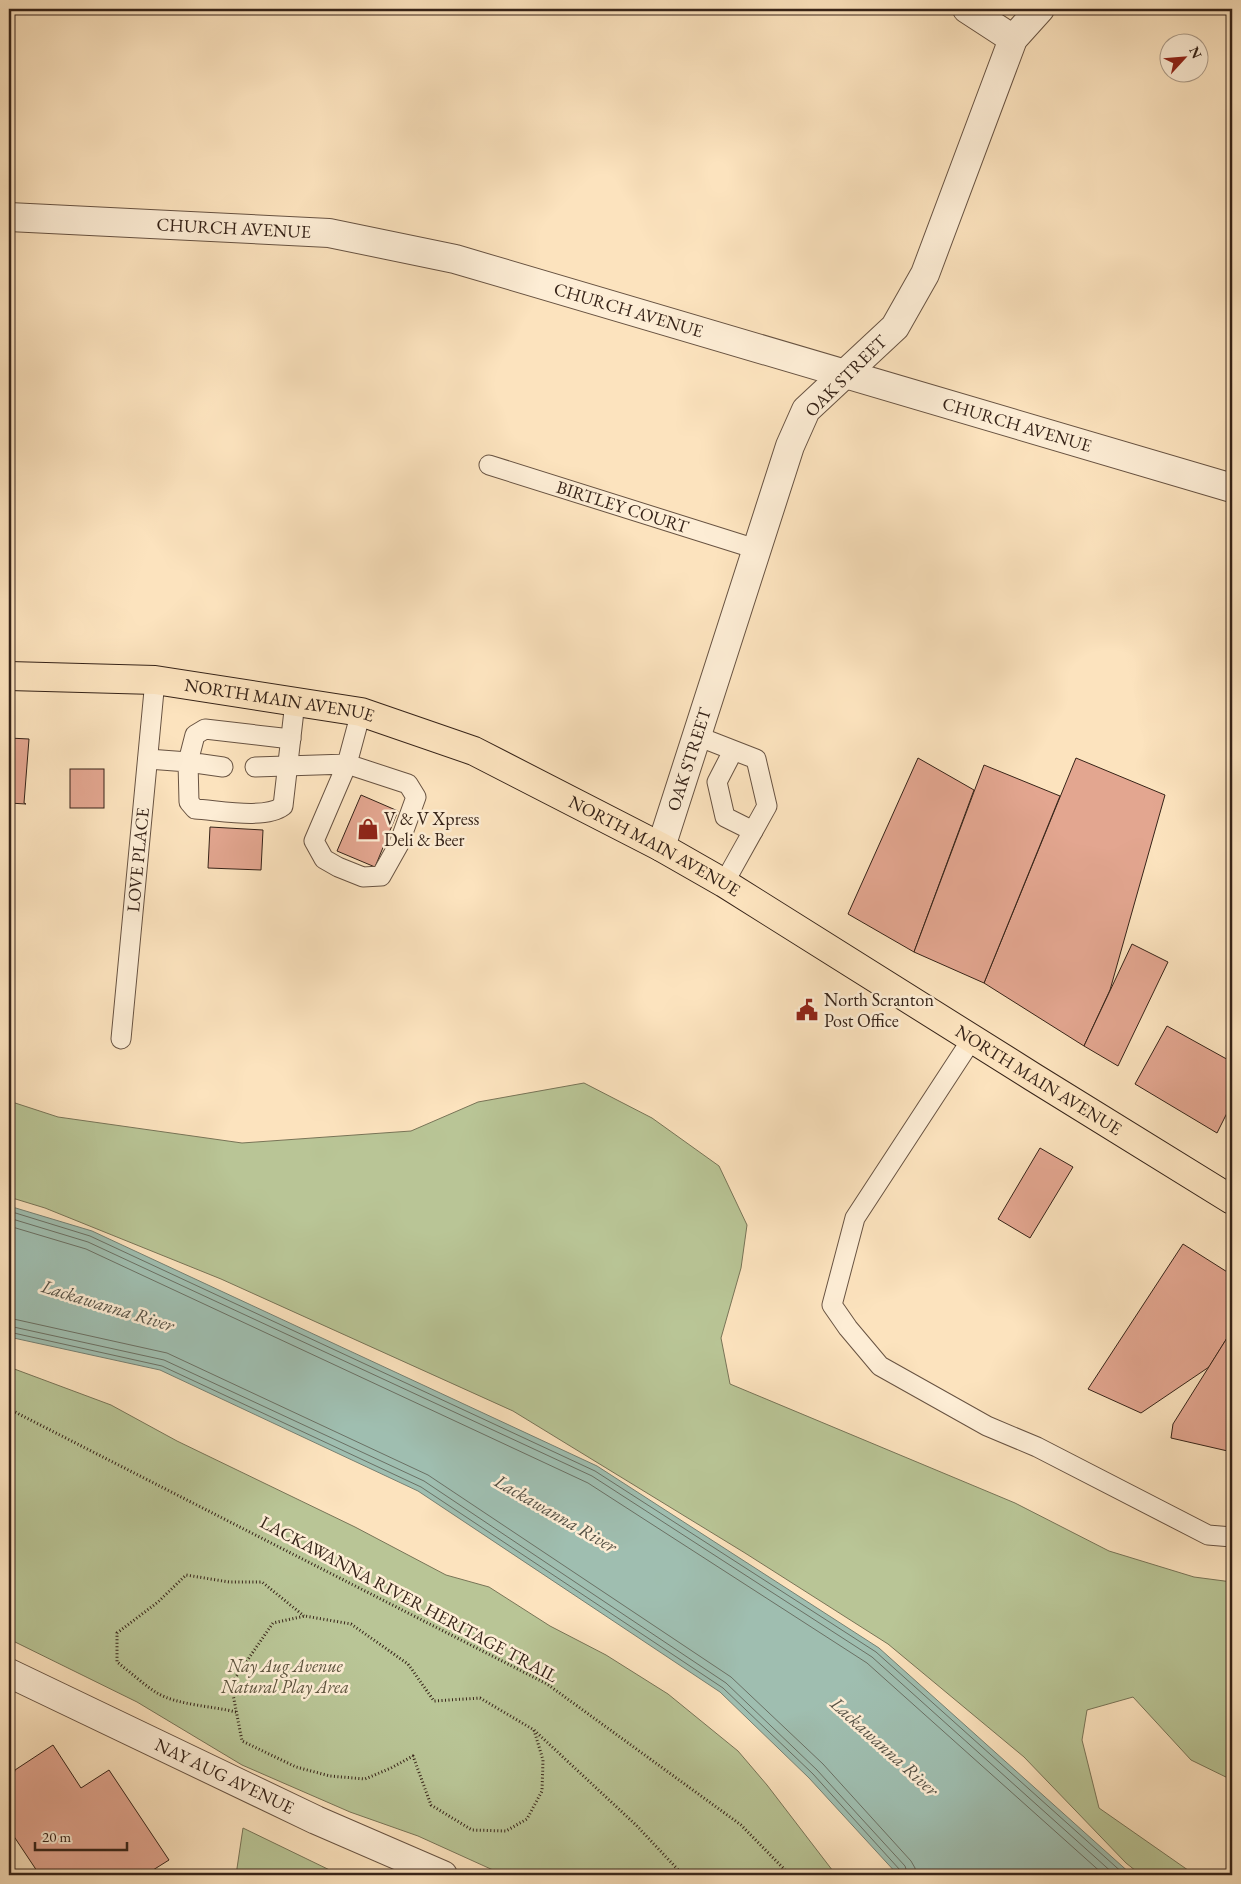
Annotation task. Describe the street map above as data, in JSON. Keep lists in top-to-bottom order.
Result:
{
  "streets": {
    "main road": ["NORTH MAIN AVENUE"],
    "street": ["CHURCH AVENUE", "OAK STREET", "NAY AUG AVENUE"],
    "lane": ["BIRTLEY COURT", "LOVE PLACE"],
    "path": ["LACKAWANNA RIVER HERITAGE TRAIL"]
  },
  "crossings": [
    ["CHURCH AVENUE", "OAK STREET"],
    ["OAK STREET", "BIRTLEY COURT"],
    ["OAK STREET", "NORTH MAIN AVENUE"],
    ["NORTH MAIN AVENUE", "LOVE PLACE"]
  ],
  "water": ["Lackawanna River"],
  "parks": ["Nay Aug Avenue Natural Play Area"],
  "places": {
    "shop": ["V & V Xpress Deli & Beer"],
    "public building": ["North Scranton Post Office"]
  },
  "scale_bar": "20 m",
  "north": "top right"
}
